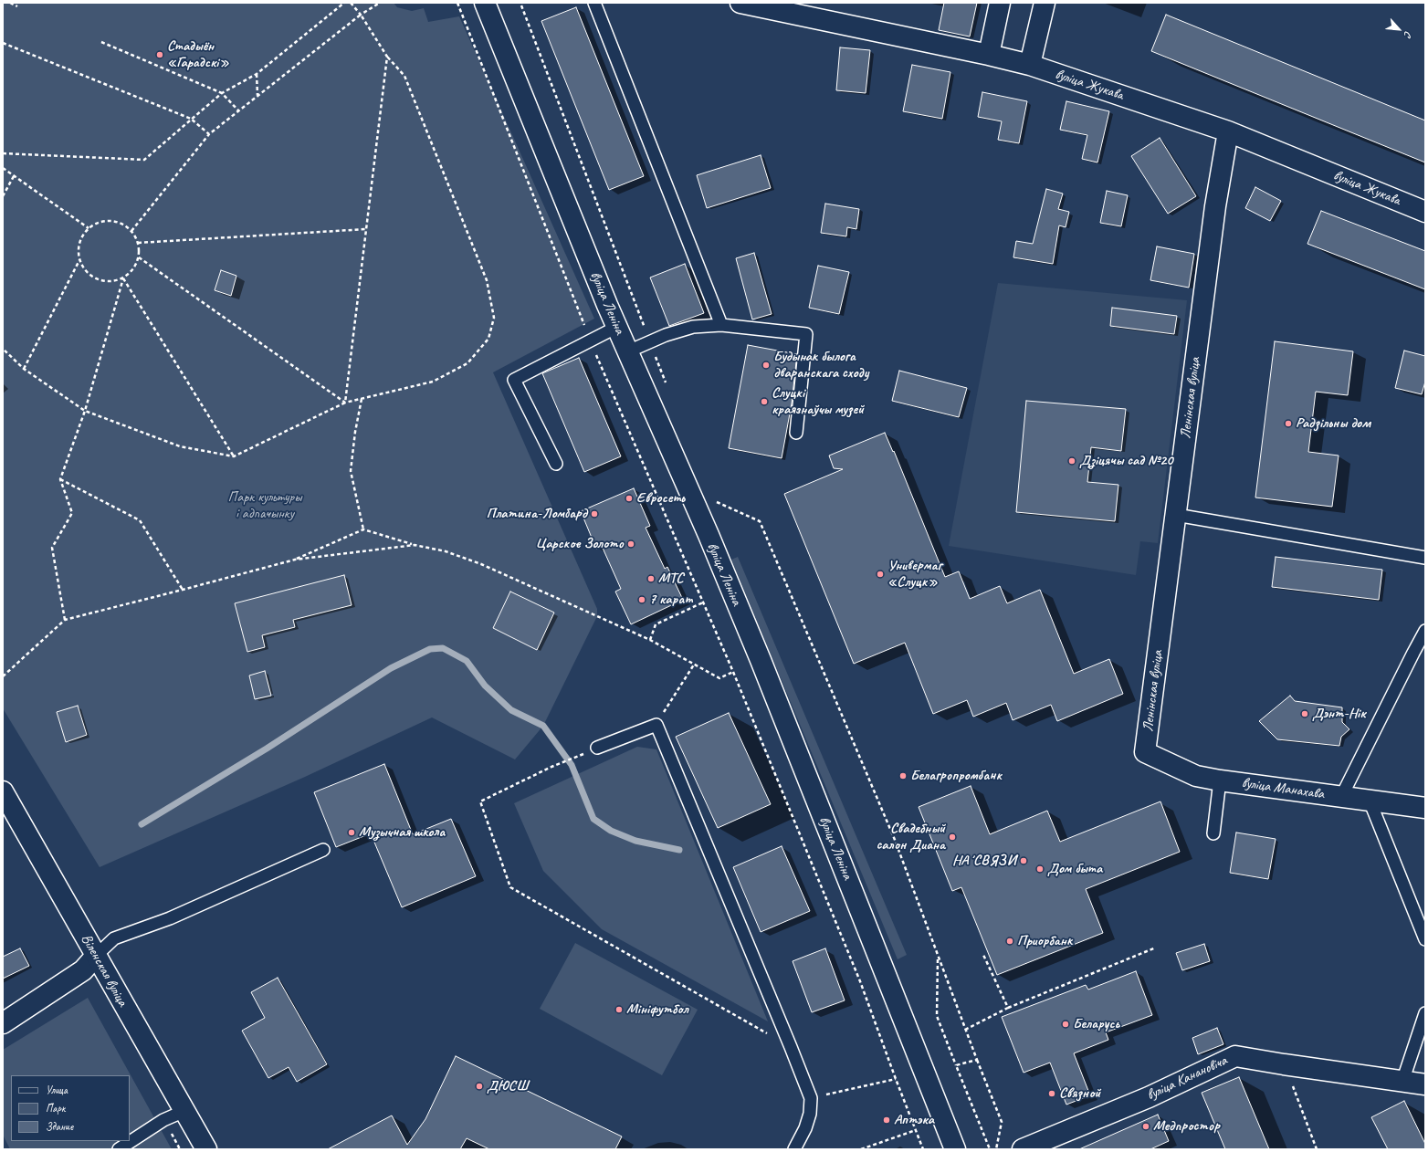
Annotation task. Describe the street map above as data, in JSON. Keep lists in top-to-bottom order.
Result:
{
  "streets": {
    "street": [
      "вуліца Жукава",
      "вуліца Леніна",
      "Ленінская вуліца",
      "вуліца Манахава",
      "Віленская вуліца",
      "вуліца Канановіча"
    ]
  },
  "crossings": [
    ["вуліца Жукава", "Ленінская вуліца"],
    ["Ленінская вуліца", "вуліца Манахава"]
  ],
  "parks": ["Парк культуры і адпачынку"],
  "places": [
    "Стадыён «Гарадскі»",
    "Будынак былога дваранскага сходу",
    "Слуцкі краязнаўчы музей",
    "Радзільны дом",
    "Дзіцячы сад №20",
    "Евросеть",
    "Платина-Ломбард",
    "Царское Золото",
    "Универмаг «Слуцк»",
    "МТС",
    "7 карат",
    "Дэнт-Нік",
    "Белагропромбанк",
    "Музычная школа",
    "Свадебный салон Диана",
    "НАʼСВЯЗИ",
    "Дом быта",
    "Приорбанк",
    "Мініфутбол",
    "Беларусь",
    "ДЮСШ",
    "Связной",
    "Аптэка",
    "Медпростор"
  ],
  "legend": ["Улица", "Парк", "Здание"],
  "north": "bottom right"
}
